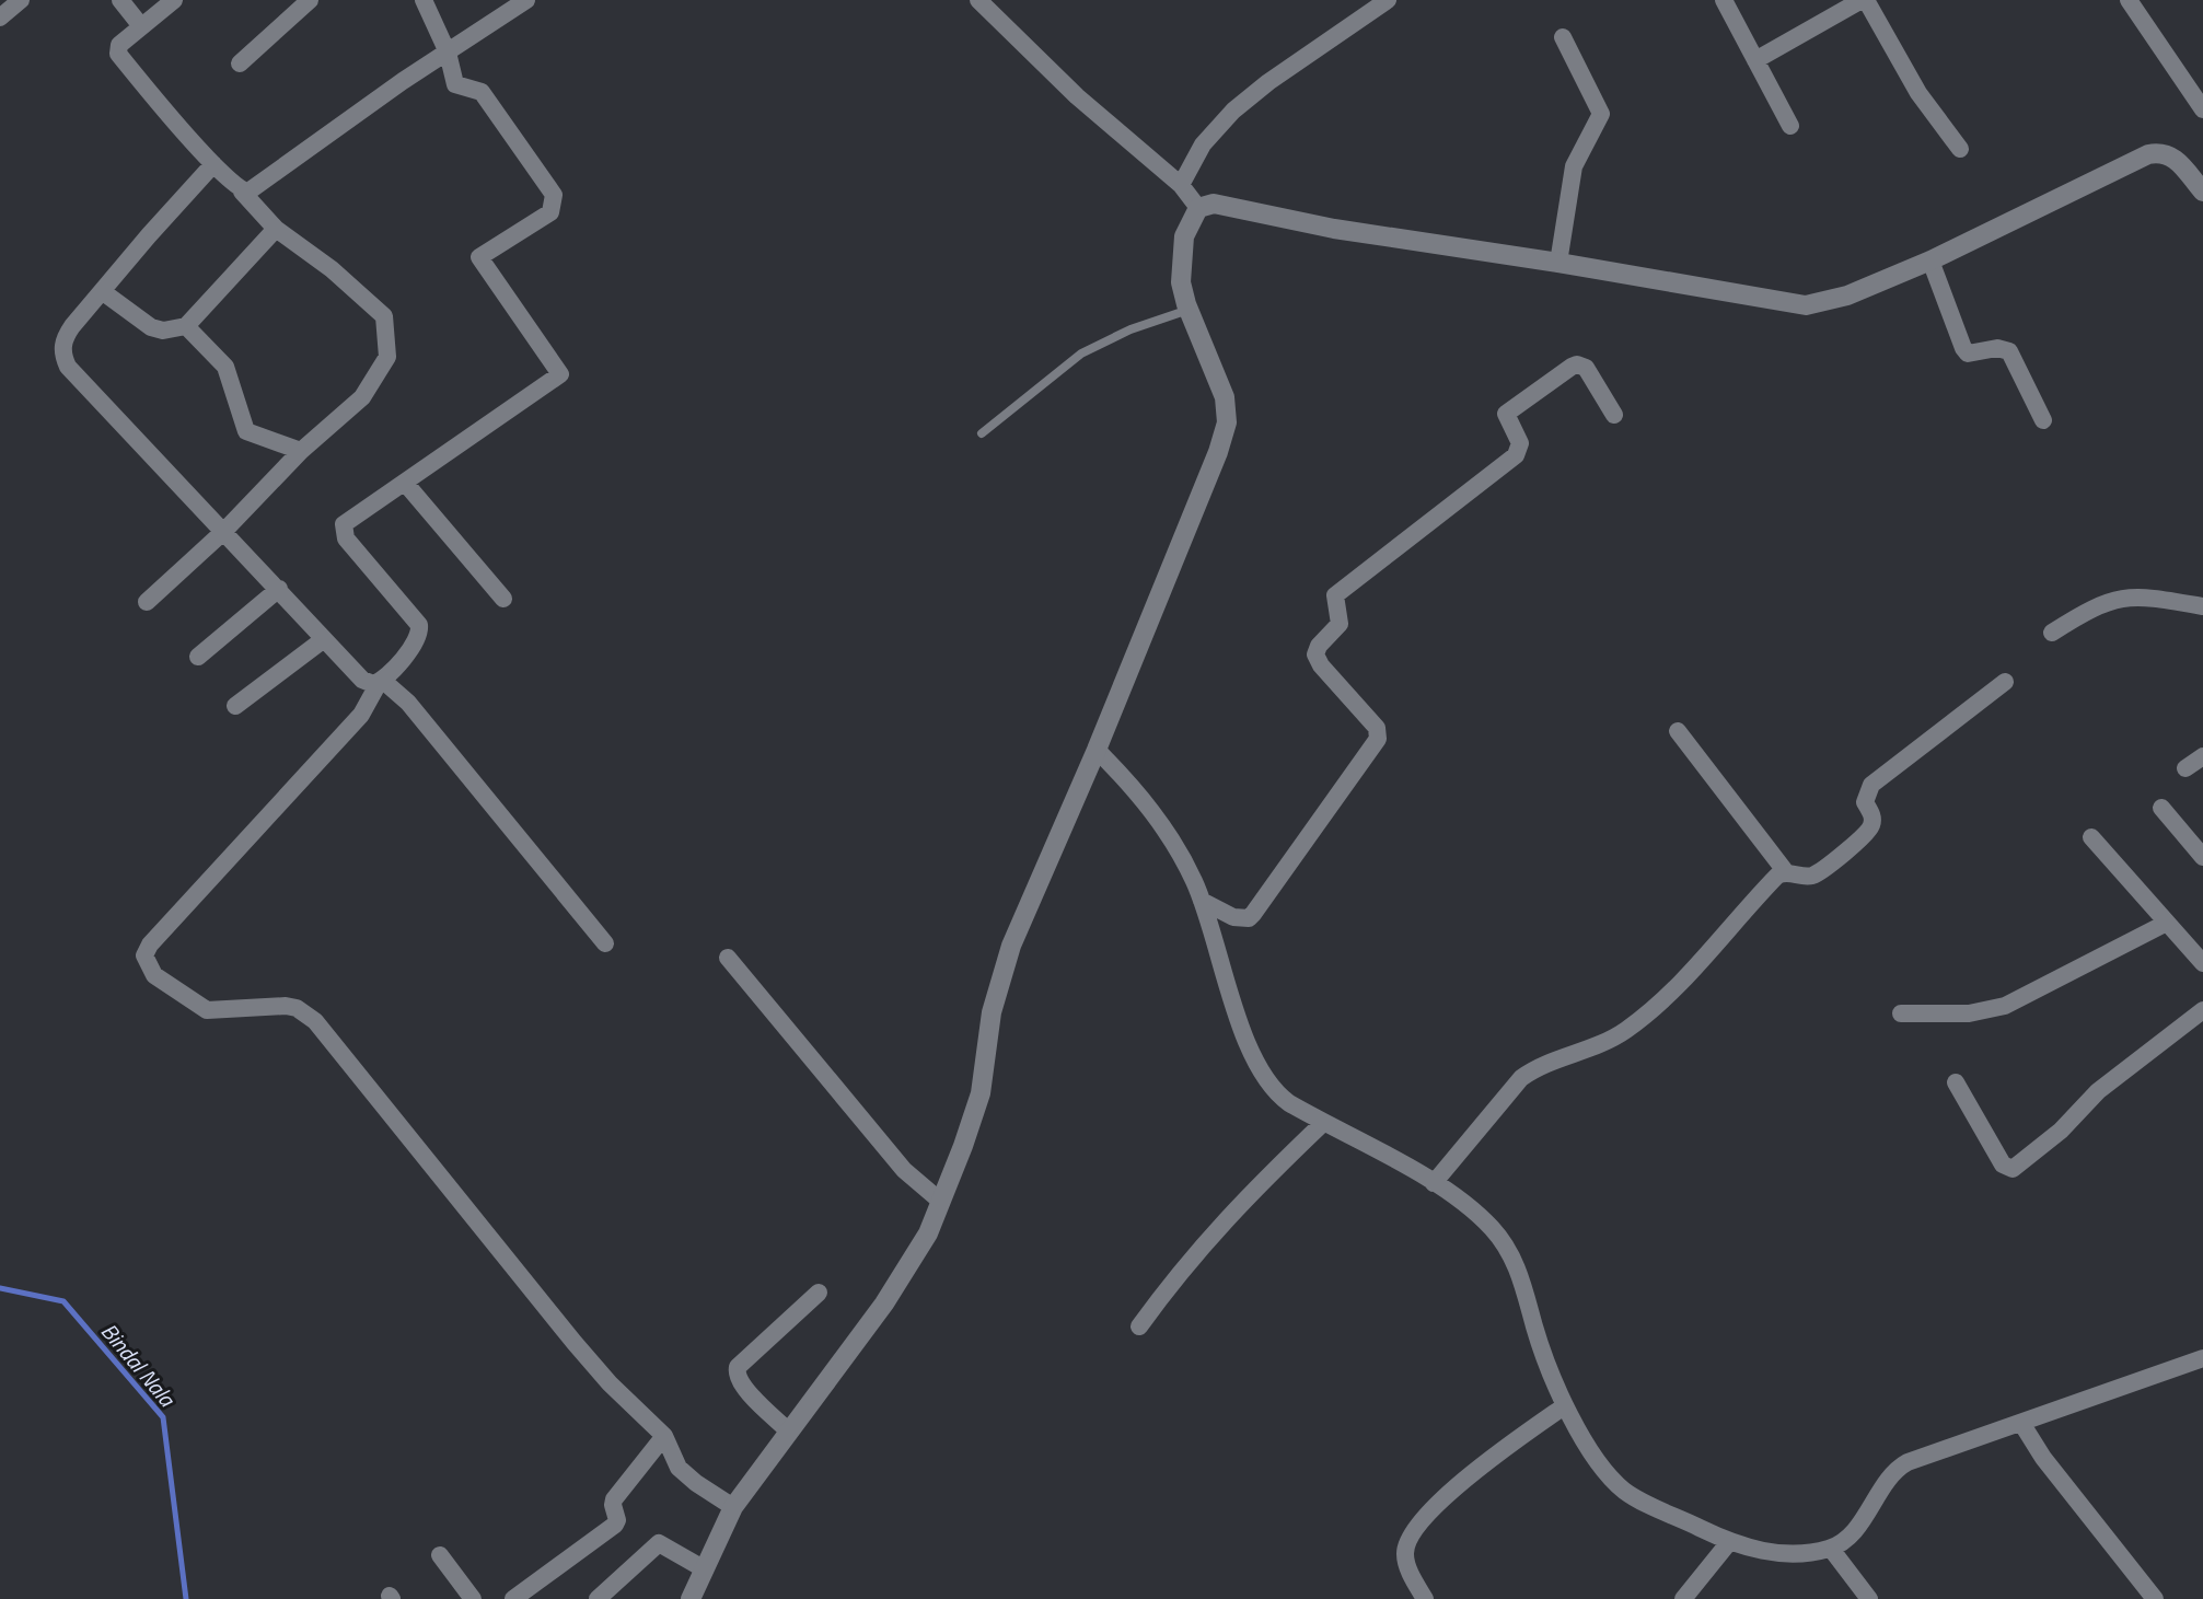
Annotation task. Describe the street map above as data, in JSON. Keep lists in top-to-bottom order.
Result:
{
  "water": ["Bindal Nala"]
}
